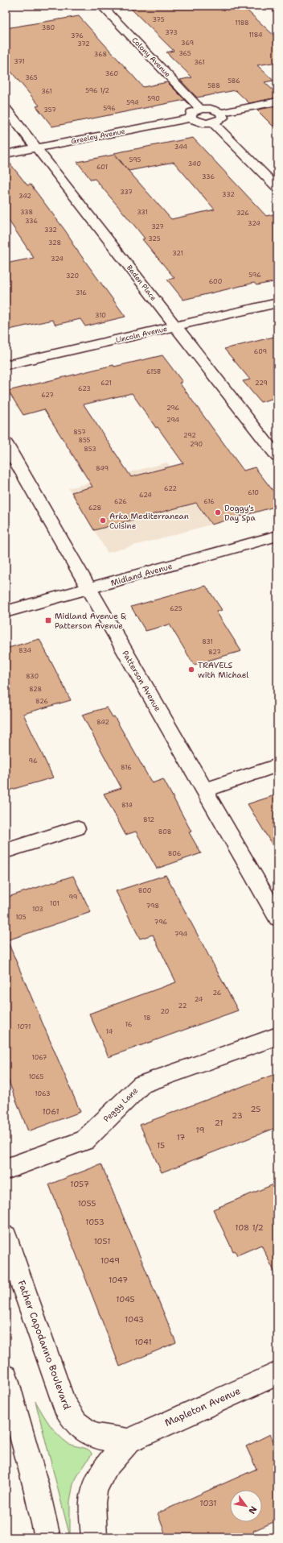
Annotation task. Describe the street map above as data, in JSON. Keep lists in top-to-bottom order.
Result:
{
  "streets": {
    "street": [
      "Colony Avenue",
      "Greeley Avenue",
      "Baden Place",
      "Lincoln Avenue",
      "Midland Avenue",
      "Patterson Avenue",
      "Peggy Lane",
      "Father Capodanno Boulevard",
      "Mapleton Avenue"
    ]
  },
  "crossings": [
    ["Greeley Avenue", "Baden Place"],
    ["Baden Place", "Lincoln Avenue"],
    ["Midland Avenue", "Patterson Avenue"],
    ["Father Capodanno Boulevard", "Mapleton Avenue"]
  ],
  "places": {
    "other": ["Doggy's Day Spa", "Arka Mediterranean Cuisine", "TRAVELS with Michael"],
    "transit": ["Midland Avenue & Patterson Avenue"]
  },
  "house_numbers": [
    "375",
    "1188",
    "380",
    "373",
    "1184",
    "376",
    "369",
    "372",
    "365",
    "368",
    "371",
    "361",
    "360",
    "365",
    "586",
    "588",
    "596 1/2",
    "361",
    "590",
    "594",
    "596",
    "357",
    "344",
    "595",
    "340",
    "601",
    "336",
    "337",
    "332",
    "342",
    "338",
    "331",
    "326",
    "336",
    "324",
    "327",
    "332",
    "325",
    "328",
    "321",
    "324",
    "596",
    "320",
    "600",
    "316",
    "310",
    "609",
    "615B",
    "621",
    "229",
    "623",
    "627",
    "296",
    "294",
    "857",
    "292",
    "855",
    "290",
    "853",
    "849",
    "622",
    "610",
    "624",
    "626",
    "616",
    "628",
    "625",
    "831",
    "834",
    "827",
    "830",
    "828",
    "826",
    "842",
    "96",
    "816",
    "814",
    "812",
    "808",
    "806",
    "800",
    "99",
    "101",
    "798",
    "103",
    "105",
    "796",
    "794",
    "26",
    "24",
    "22",
    "20",
    "18",
    "16",
    "1071",
    "14",
    "1067",
    "1065",
    "1063",
    "25",
    "1061",
    "23",
    "21",
    "19",
    "17",
    "15",
    "1057",
    "1055",
    "1053",
    "108 1/2",
    "1051",
    "1049",
    "1047",
    "1045",
    "1043",
    "1041",
    "1031"
  ],
  "north": "bottom right"
}
